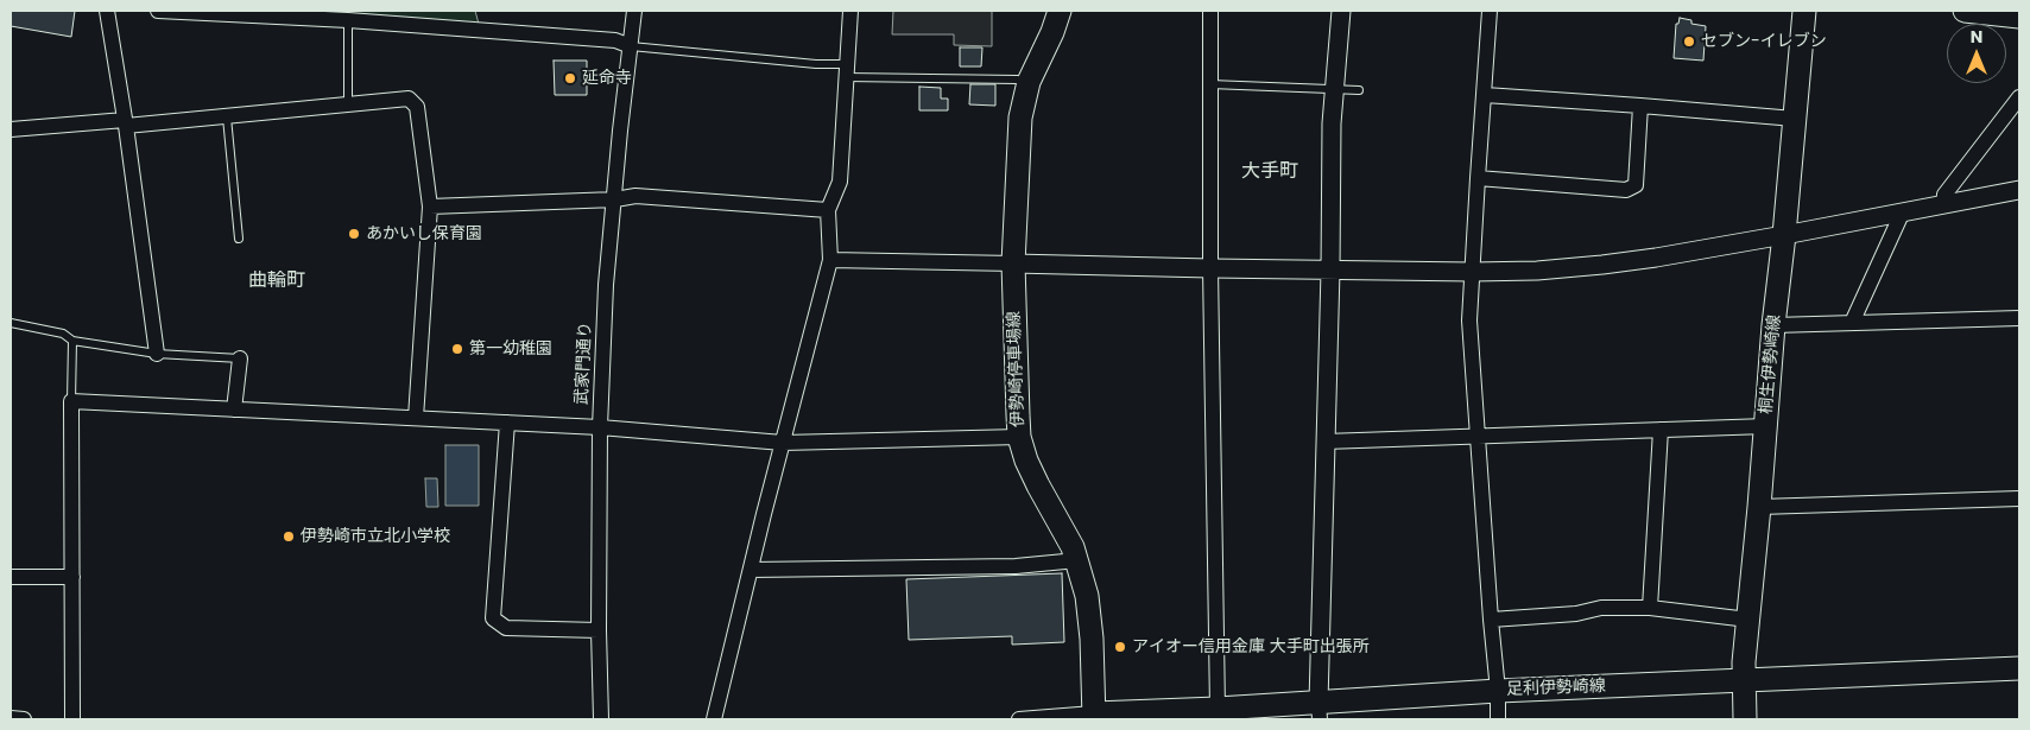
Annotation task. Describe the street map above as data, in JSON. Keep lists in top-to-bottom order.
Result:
{
  "streets": {
    "main road": ["桐生伊勢崎線", "伊勢崎停車場線", "足利伊勢崎線"],
    "street": ["武家門通り"]
  },
  "crossings": [
    ["桐生伊勢崎線", "足利伊勢崎線"],
    ["伊勢崎停車場線", "足利伊勢崎線"]
  ],
  "districts": ["大手町", "曲輪町"],
  "places": [
    "セブン-イレブン",
    "延命寺",
    "あかいし保育園",
    "第一幼稚園",
    "伊勢崎市立北小学校",
    "アイオー信用金庫 大手町出張所"
  ],
  "north": "top"
}
